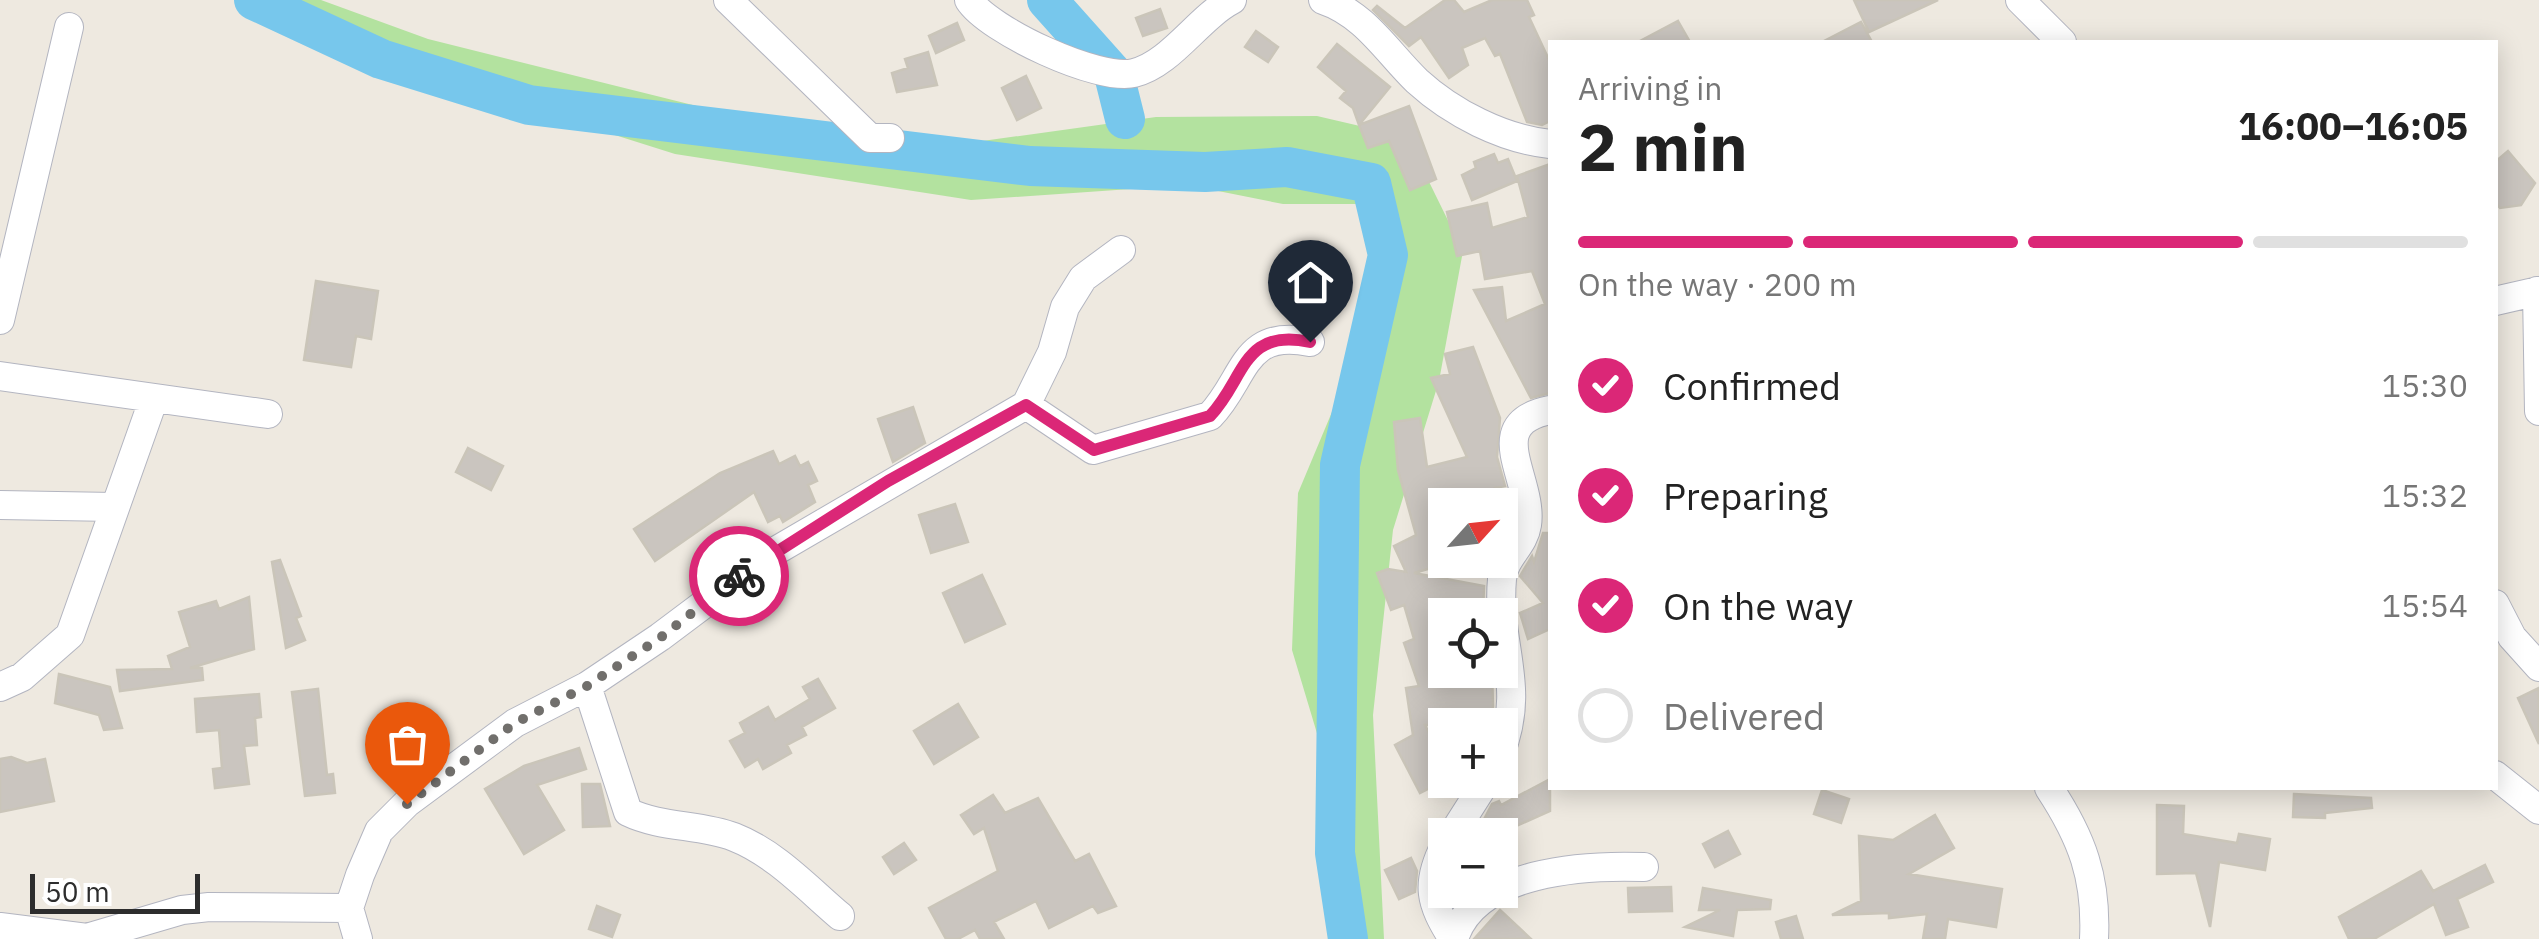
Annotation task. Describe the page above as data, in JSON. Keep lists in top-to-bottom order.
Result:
{
  "scale_bar": "50 m",
  "north": "top right",
  "page": {
    "heading": ["2 min", "Arriving in", "16:00–16:05"],
    "bar": "On the way · 200 m",
    "list": [
      ["Confirmed", "15:30"],
      ["Preparing", "15:32"],
      ["On the way", "15:54"],
      "Delivered"
    ],
    "map_buttons": ["+", "−"],
    "scale": "50 m"
  }
}
